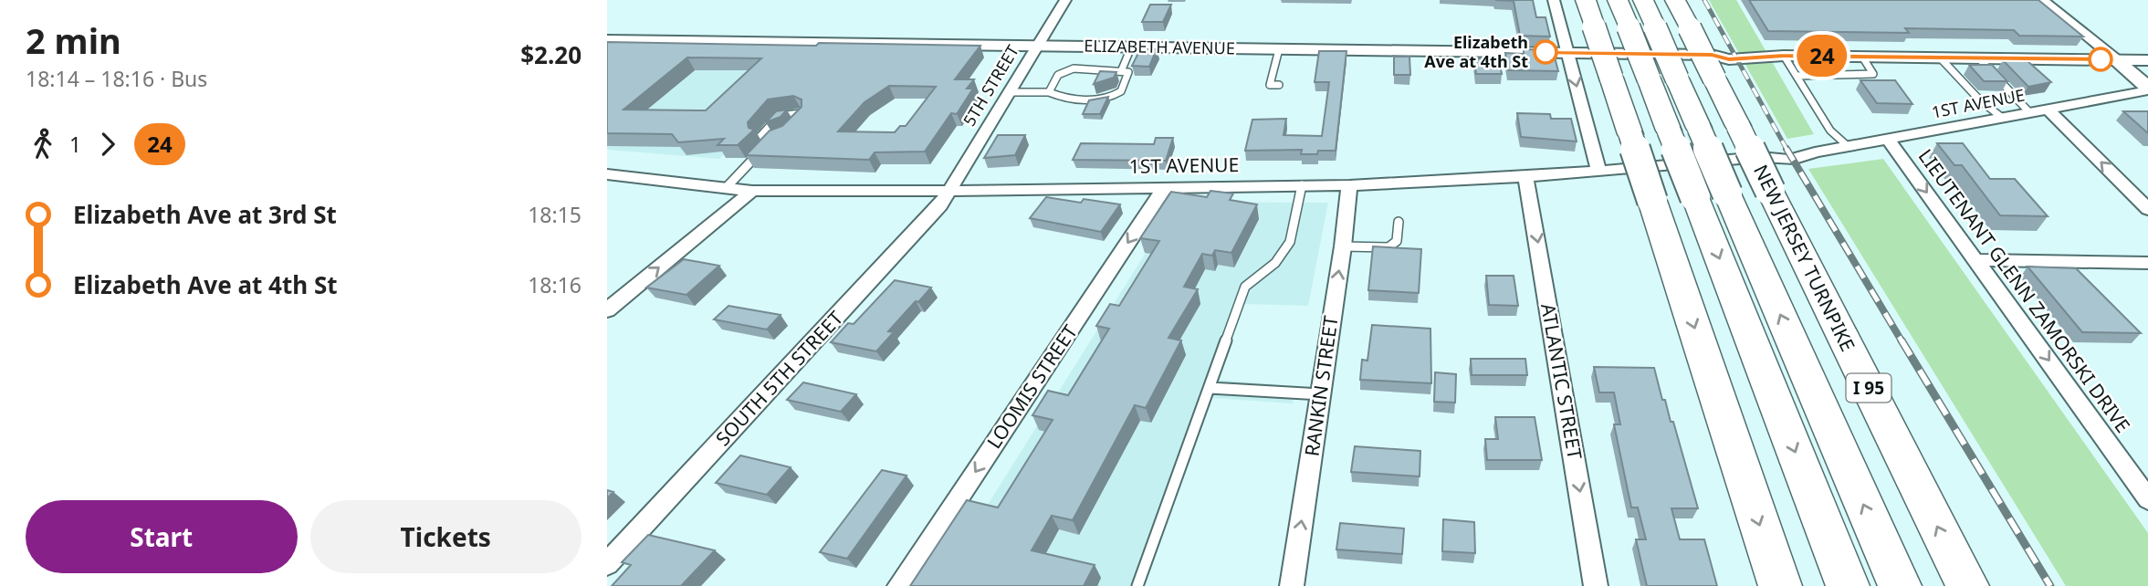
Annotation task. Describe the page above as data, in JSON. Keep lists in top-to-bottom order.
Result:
{
  "streets": {
    "highway": ["NEW JERSEY TURNPIKE", "I 95"],
    "street": [
      "ELIZABETH AVENUE",
      "5TH STREET",
      "1ST AVENUE",
      "LIEUTENANT GLENN ZAMORSKI DRIVE",
      "SOUTH 5TH STREET",
      "ATLANTIC STREET",
      "RANKIN STREET",
      "LOOMIS STREET"
    ]
  },
  "crossings": [
    ["ELIZABETH AVENUE", "5TH STREET"],
    ["ELIZABETH AVENUE", "NEW JERSEY TURNPIKE"],
    ["5TH STREET", "1ST AVENUE"],
    ["5TH STREET", "SOUTH 5TH STREET"],
    ["1ST AVENUE", "NEW JERSEY TURNPIKE"],
    ["1ST AVENUE", "LIEUTENANT GLENN ZAMORSKI DRIVE"],
    ["1ST AVENUE", "SOUTH 5TH STREET"],
    ["1ST AVENUE", "ATLANTIC STREET"],
    ["1ST AVENUE", "RANKIN STREET"],
    ["1ST AVENUE", "LOOMIS STREET"]
  ],
  "one_way": [
    "LIEUTENANT GLENN ZAMORSKI DRIVE",
    "ATLANTIC STREET",
    "RANKIN STREET",
    "LOOMIS STREET"
  ],
  "places": ["Elizabeth Ave at 4th St"],
  "lines": ["bus line 24"],
  "page": {
    "heading": ["2 min", "18:14 – 18:16 · Bus", "$2.20"],
    "on_map": "24",
    "legs": ["1", "24"],
    "list": [
      {
        "name": "Elizabeth Ave at 3rd St",
        "value": "18:15"
      },
      {
        "name": "Elizabeth Ave at 4th St",
        "value": "18:16"
      }
    ],
    "buttons": ["Start", "Tickets"]
  }
}
